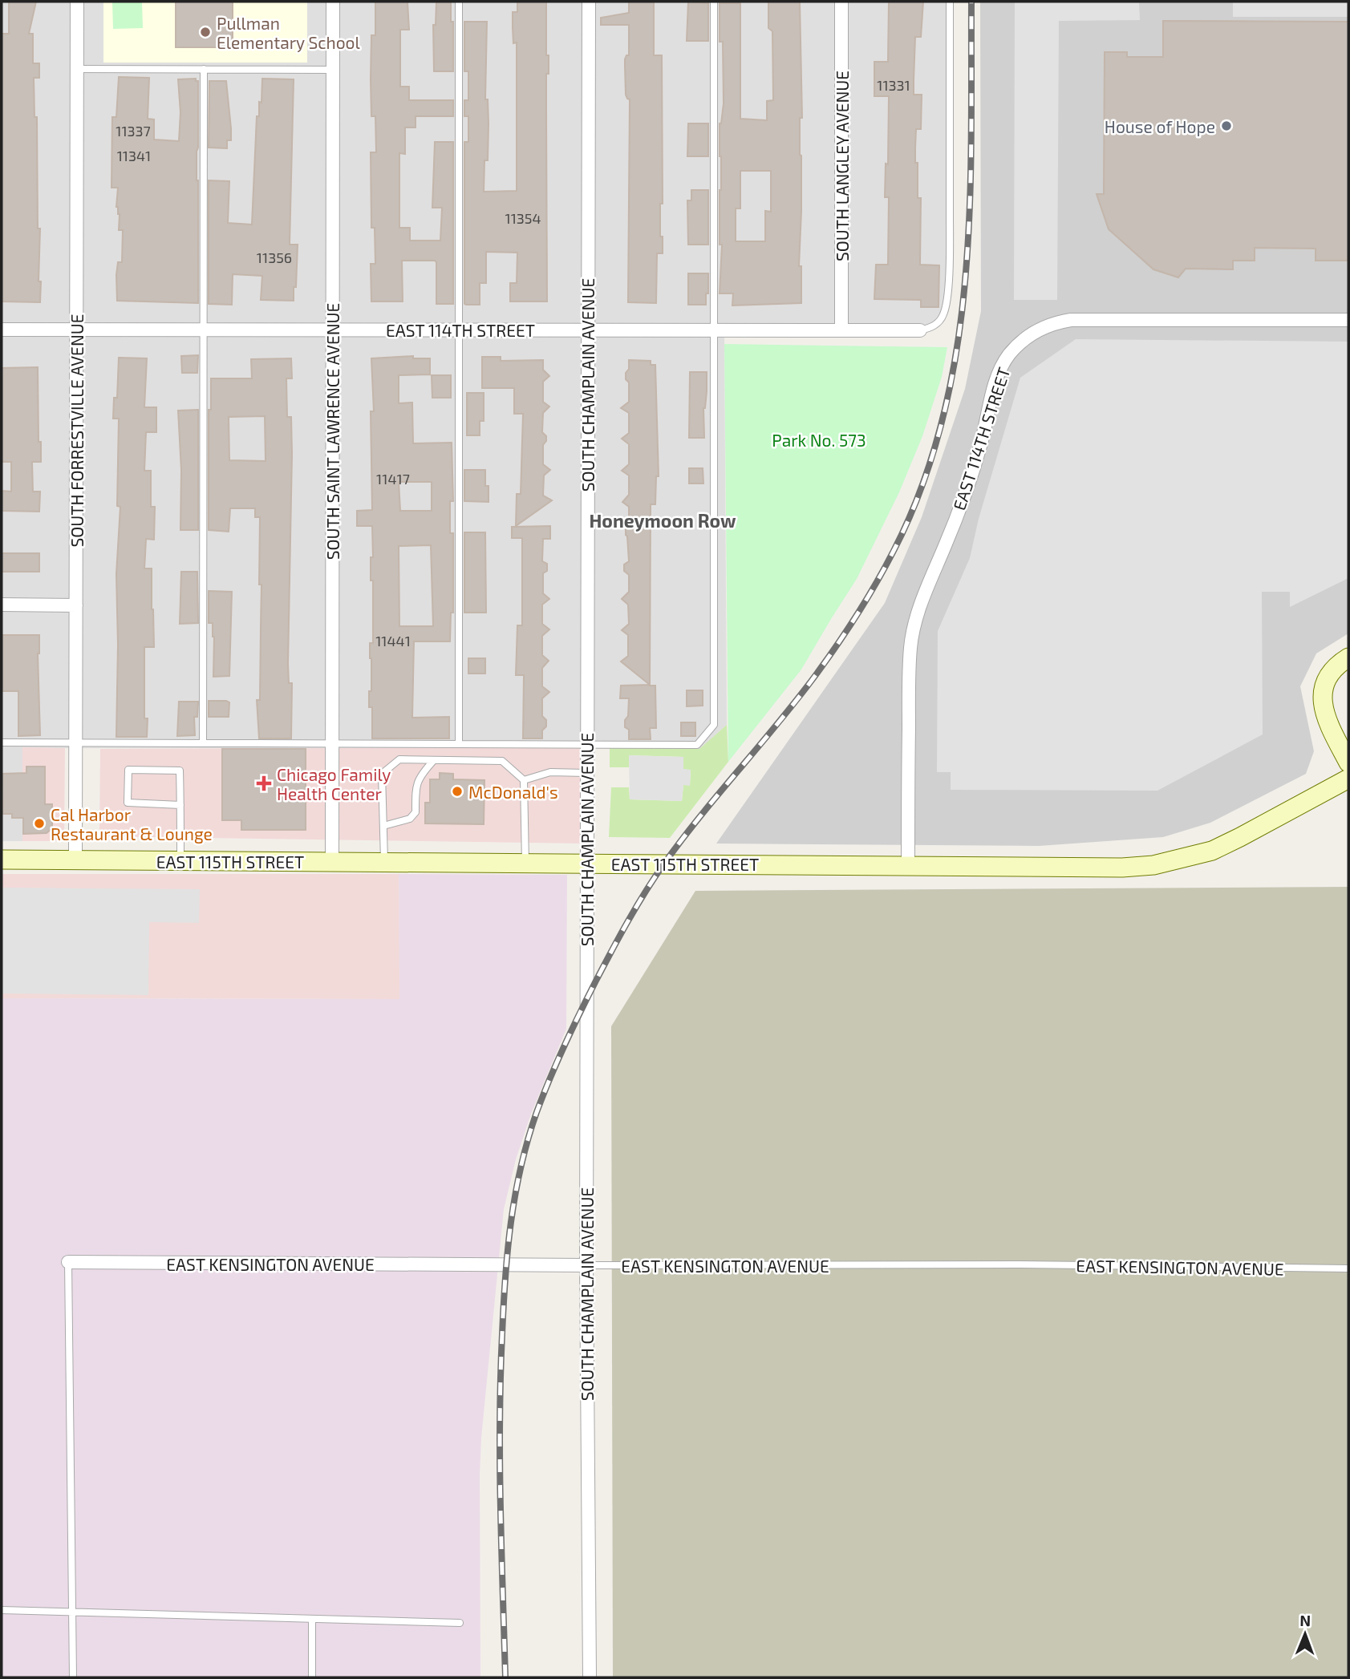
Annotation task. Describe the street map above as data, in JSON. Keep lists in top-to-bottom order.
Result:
{
  "streets": {
    "street": [
      "SOUTH LANGLEY AVENUE",
      "EAST 114TH STREET",
      "SOUTH CHAMPLAIN AVENUE",
      "SOUTH FORRESTVILLE AVENUE",
      "SOUTH SAINT LAWRENCE AVENUE",
      "EAST 115TH STREET",
      "EAST KENSINGTON AVENUE"
    ]
  },
  "crossings": [
    ["SOUTH LANGLEY AVENUE", "EAST 114TH STREET"],
    ["EAST 114TH STREET", "SOUTH CHAMPLAIN AVENUE"],
    ["EAST 114TH STREET", "SOUTH FORRESTVILLE AVENUE"],
    ["EAST 114TH STREET", "SOUTH SAINT LAWRENCE AVENUE"],
    ["EAST 114TH STREET", "EAST 115TH STREET"],
    ["SOUTH CHAMPLAIN AVENUE", "EAST 115TH STREET"],
    ["SOUTH CHAMPLAIN AVENUE", "EAST KENSINGTON AVENUE"],
    ["SOUTH FORRESTVILLE AVENUE", "EAST 115TH STREET"],
    ["SOUTH SAINT LAWRENCE AVENUE", "EAST 115TH STREET"]
  ],
  "districts": ["Honeymoon Row"],
  "parks": ["Park No. 573"],
  "places": {
    "other": [
      "Pullman Elementary School",
      "House of Hope",
      "McDonald's",
      "Cal Harbor Restaurant & Lounge"
    ],
    "health": ["Chicago Family Health Center"]
  },
  "house_numbers": [
    "11331",
    "11337",
    "11341",
    "11354",
    "11356",
    "11417",
    "11441"
  ],
  "north": "top"
}
